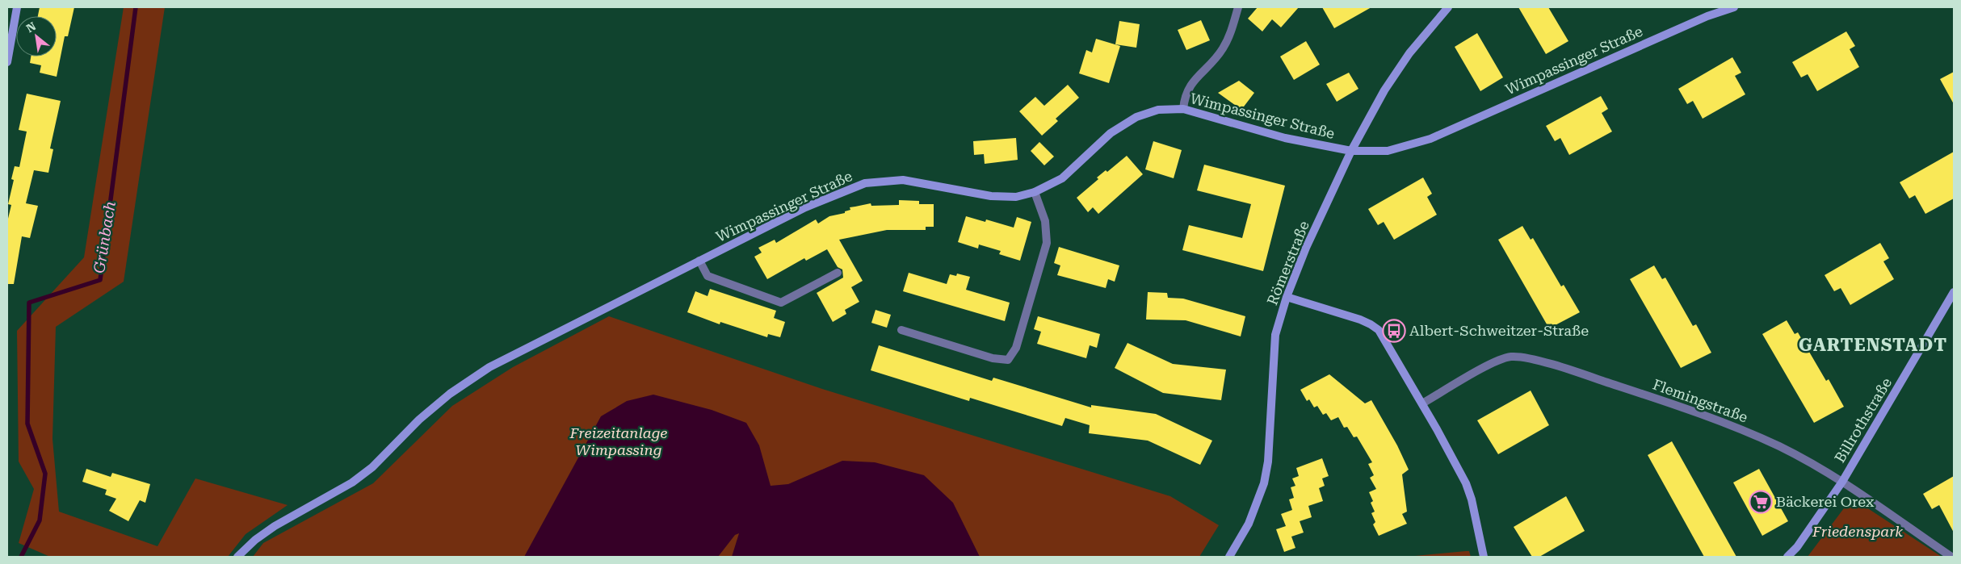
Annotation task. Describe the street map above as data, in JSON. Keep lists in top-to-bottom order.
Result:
{
  "streets": {
    "street": [
      "Wimpassinger Straße",
      "Römerstraße",
      "Flemingstraße",
      "Billrothstraße"
    ]
  },
  "crossings": [
    ["Wimpassinger Straße", "Römerstraße"],
    ["Flemingstraße", "Billrothstraße"]
  ],
  "districts": ["GARTENSTADT"],
  "water": ["Grünbach"],
  "parks": ["Freizeitanlage Wimpassing", "Friedenspark"],
  "places": {
    "bus stop": ["Albert-Schweitzer-Straße"],
    "supermarket": ["Bäckerei Orex"]
  },
  "north": "top left"
}
